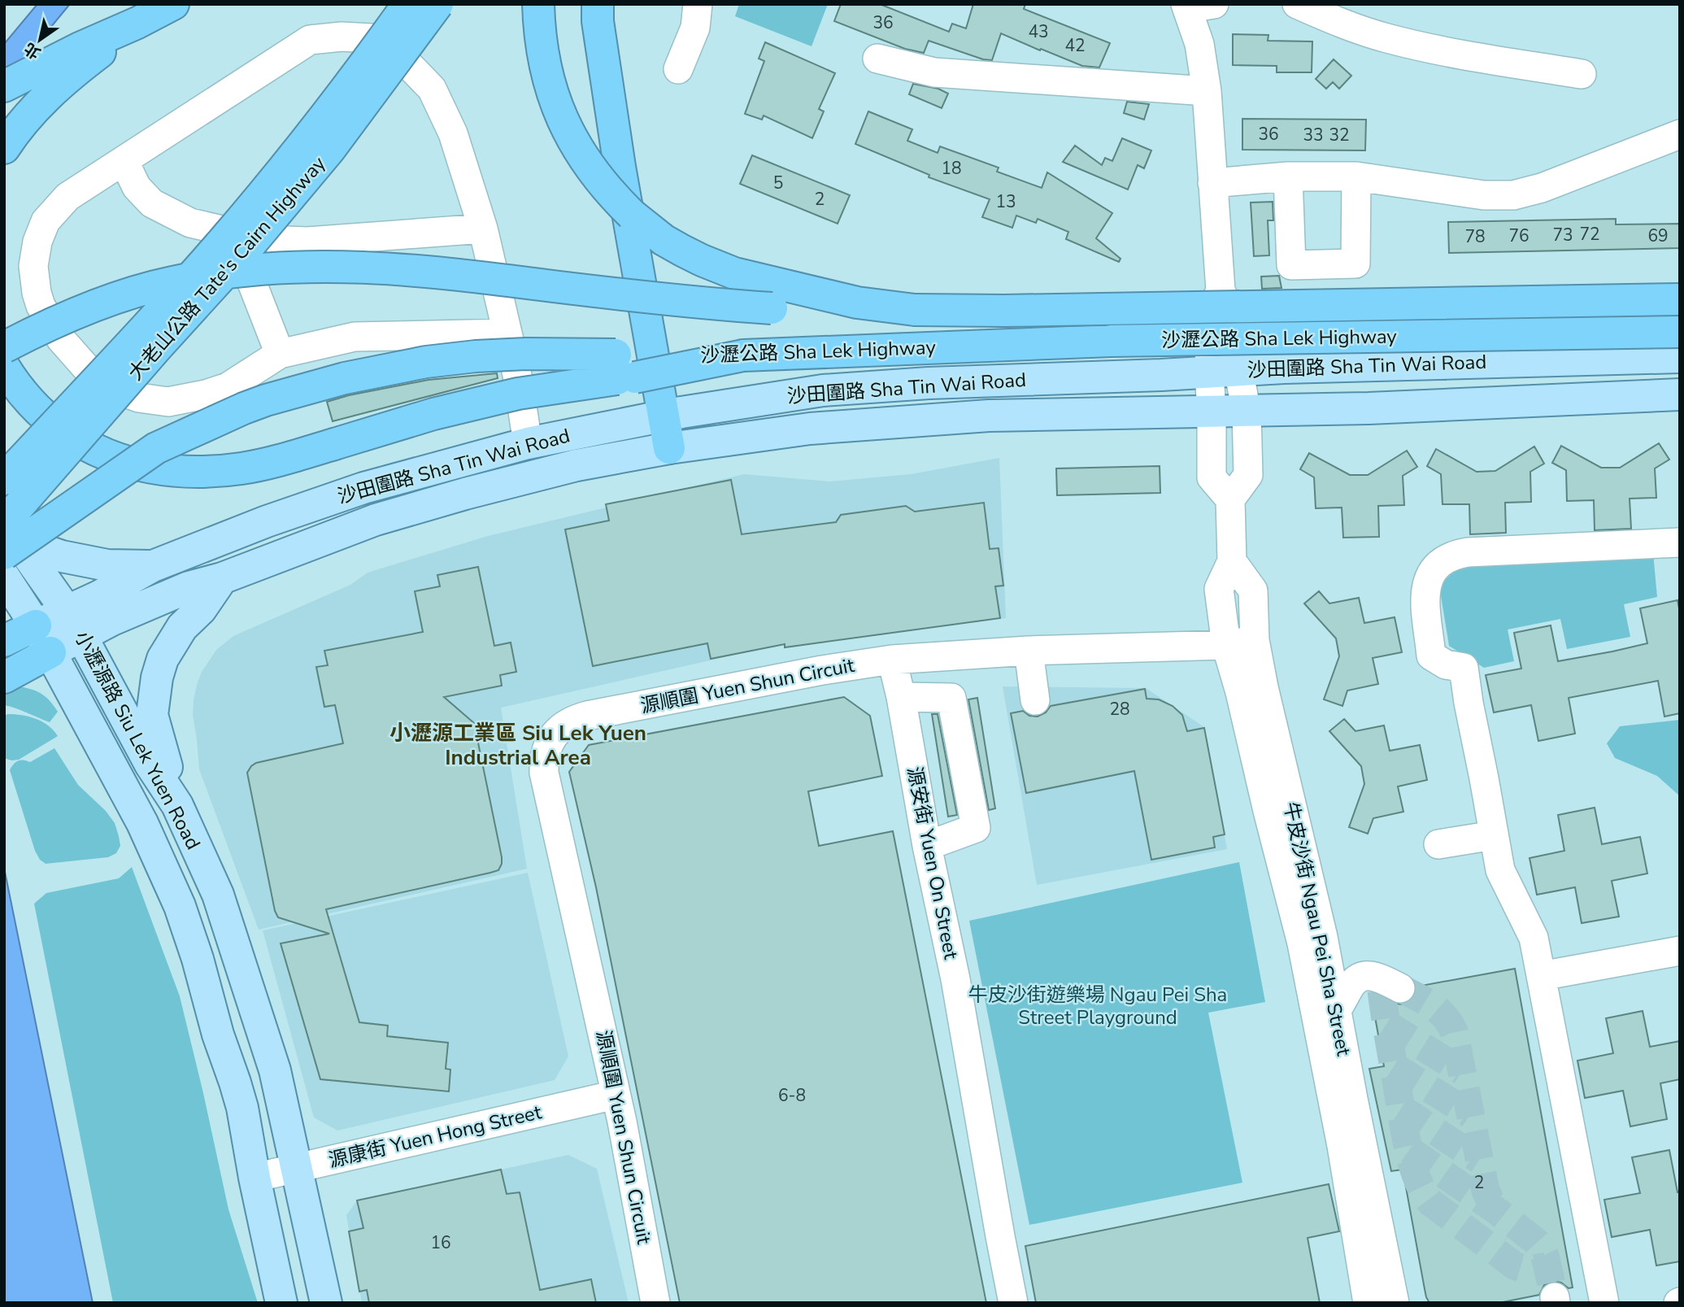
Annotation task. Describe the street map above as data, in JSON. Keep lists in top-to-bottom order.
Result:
{
  "streets": {
    "highway": ["大老山公路 Tate's Cairn Highway", "沙瀝公路 Sha Lek Highway"],
    "main road": ["沙田圍路 Sha Tin Wai Road", "小瀝源路 Siu Lek Yuen Road"],
    "street": [
      "源順圍 Yuen Shun Circuit",
      "源安街 Yuen On Street",
      "牛皮沙街 Ngau Pei Sha Street",
      "源康街 Yuen Hong Street"
    ]
  },
  "crossings": [
    ["大老山公路 Tate's Cairn Highway", "沙瀝公路 Sha Lek Highway"],
    ["大老山公路 Tate's Cairn Highway", "小瀝源路 Siu Lek Yuen Road"],
    ["沙瀝公路 Sha Lek Highway", "小瀝源路 Siu Lek Yuen Road"],
    ["沙田圍路 Sha Tin Wai Road", "小瀝源路 Siu Lek Yuen Road"],
    ["源順圍 Yuen Shun Circuit", "源安街 Yuen On Street"],
    ["源順圍 Yuen Shun Circuit", "牛皮沙街 Ngau Pei Sha Street"],
    ["源順圍 Yuen Shun Circuit", "源康街 Yuen Hong Street"],
    ["小瀝源路 Siu Lek Yuen Road", "源康街 Yuen Hong Street"]
  ],
  "districts": ["小瀝源工業區 Siu Lek Yuen Industrial Area"],
  "parks": ["牛皮沙街遊樂場 Ngau Pei Sha Street Playground"],
  "house_numbers": [
    "36",
    "43",
    "42",
    "36",
    "33",
    "32",
    "18",
    "5",
    "2",
    "13",
    "72",
    "73",
    "76",
    "69",
    "78",
    "28",
    "6-8",
    "2",
    "16"
  ],
  "north": "bottom left"
}
